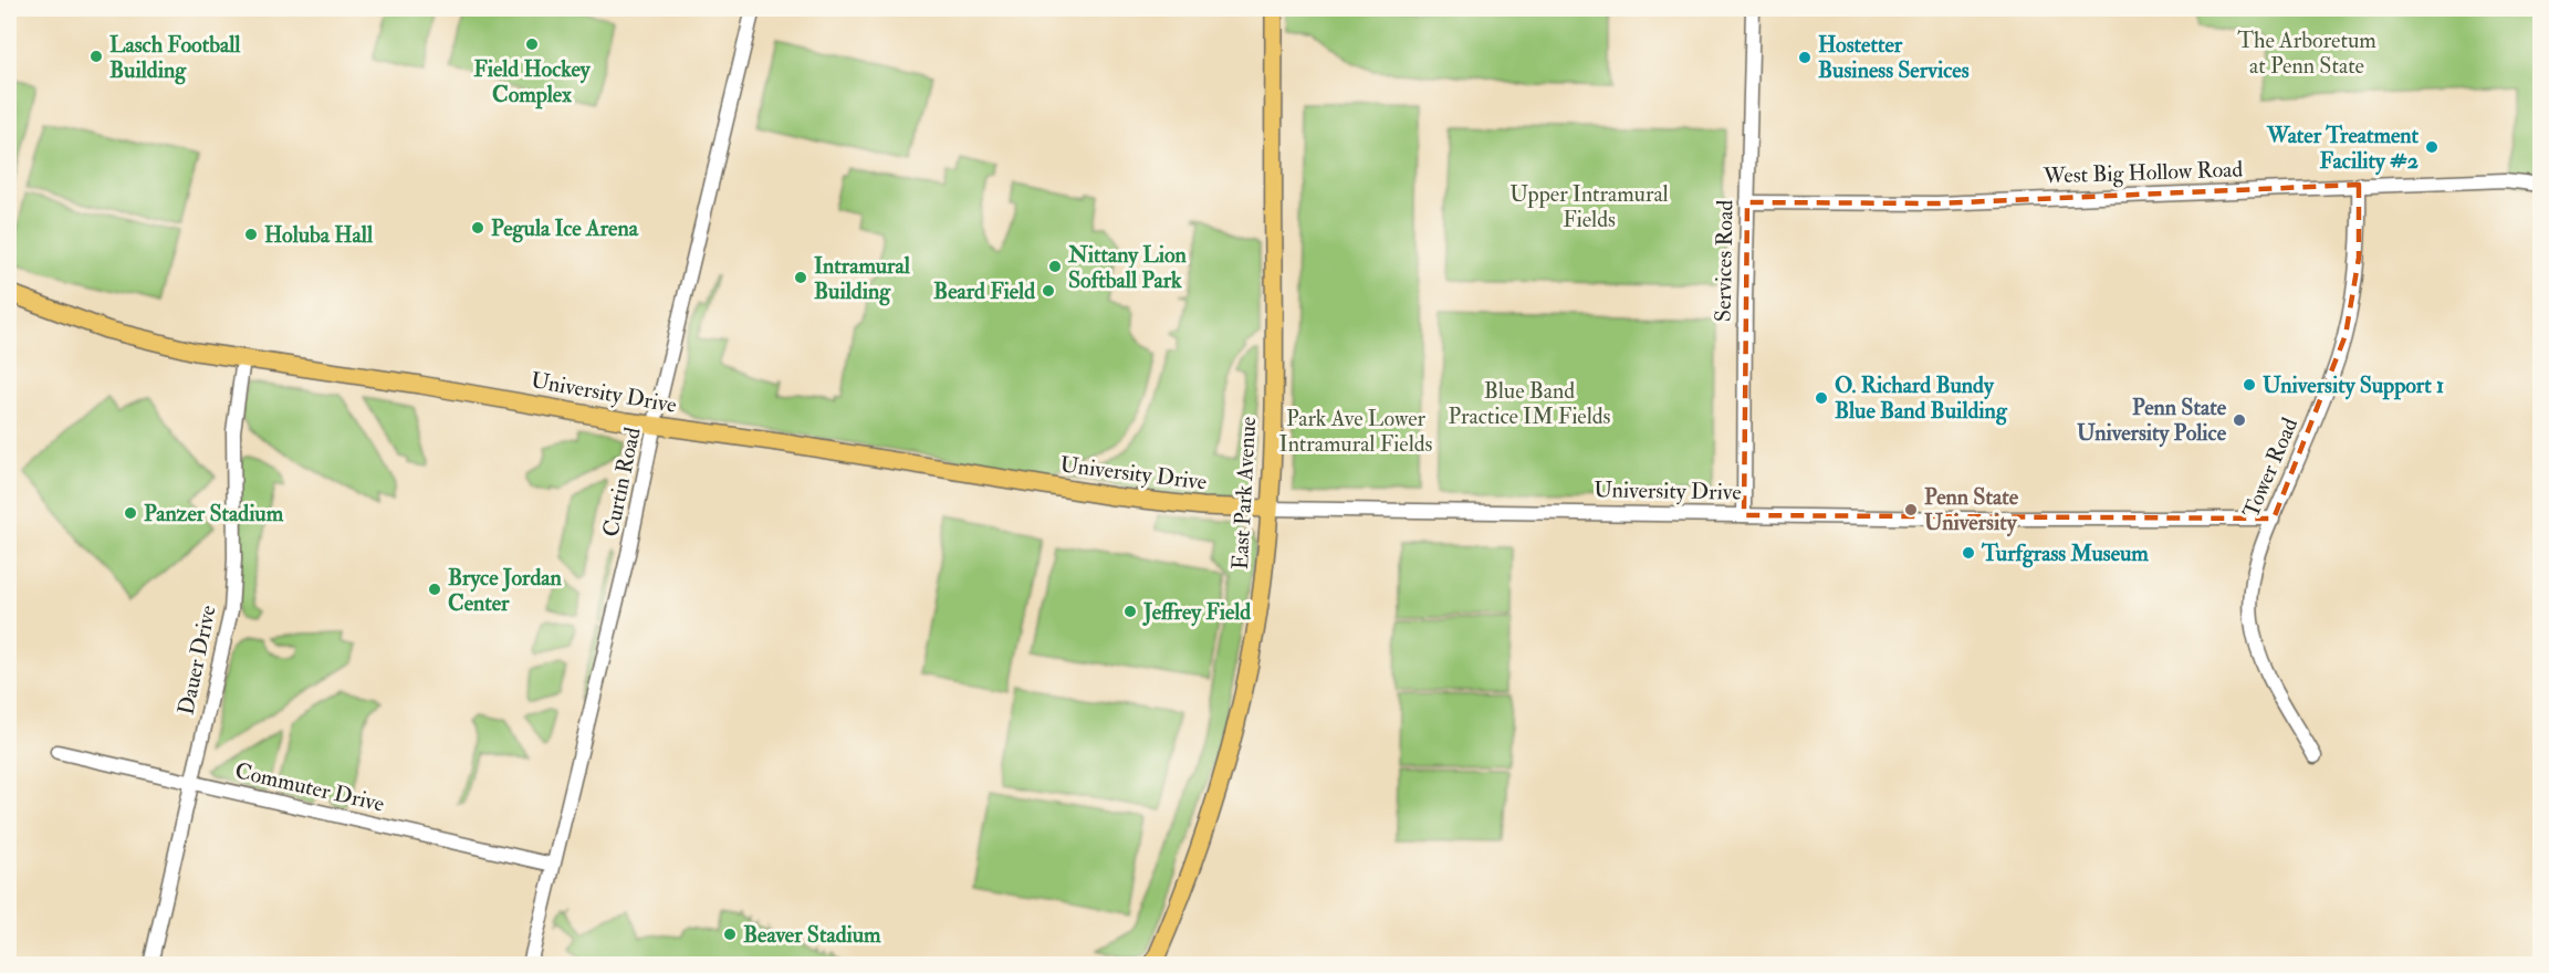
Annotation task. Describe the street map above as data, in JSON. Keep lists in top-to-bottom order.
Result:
{
  "streets": {
    "main road": ["University Drive", "East Park Avenue"],
    "street": [
      "West Big Hollow Road",
      "Services Road",
      "Tower Road",
      "Curtin Road",
      "Dauer Drive",
      "Commuter Drive"
    ]
  },
  "crossings": [
    ["West Big Hollow Road", "Services Road"],
    ["West Big Hollow Road", "Tower Road"],
    ["Services Road", "University Drive"],
    ["University Drive", "Tower Road"],
    ["University Drive", "Curtin Road"],
    ["University Drive", "East Park Avenue"],
    ["University Drive", "Dauer Drive"],
    ["Curtin Road", "Commuter Drive"],
    ["Dauer Drive", "Commuter Drive"]
  ],
  "parks": [
    "The Arboretum at Penn State",
    "Upper Intramural Fields",
    "Blue Band Practice IM Fields",
    "Park Ave Lower Intramural Fields"
  ],
  "places": [
    "Field Hockey Complex",
    "Lasch Football Building",
    "Hostetter Business Services",
    "Water Treatment Facility #2",
    "Pegula Ice Arena",
    "Holuba Hall",
    "Nittany Lion Softball Park",
    "Intramural Building",
    "Beard Field",
    "University Support 1",
    "O. Richard Bundy Blue Band Building",
    "Penn State University Police",
    "Penn State University",
    "Panzer Stadium",
    "Turfgrass Museum",
    "Bryce Jordan Center",
    "Jeffrey Field",
    "Beaver Stadium"
  ]
}
